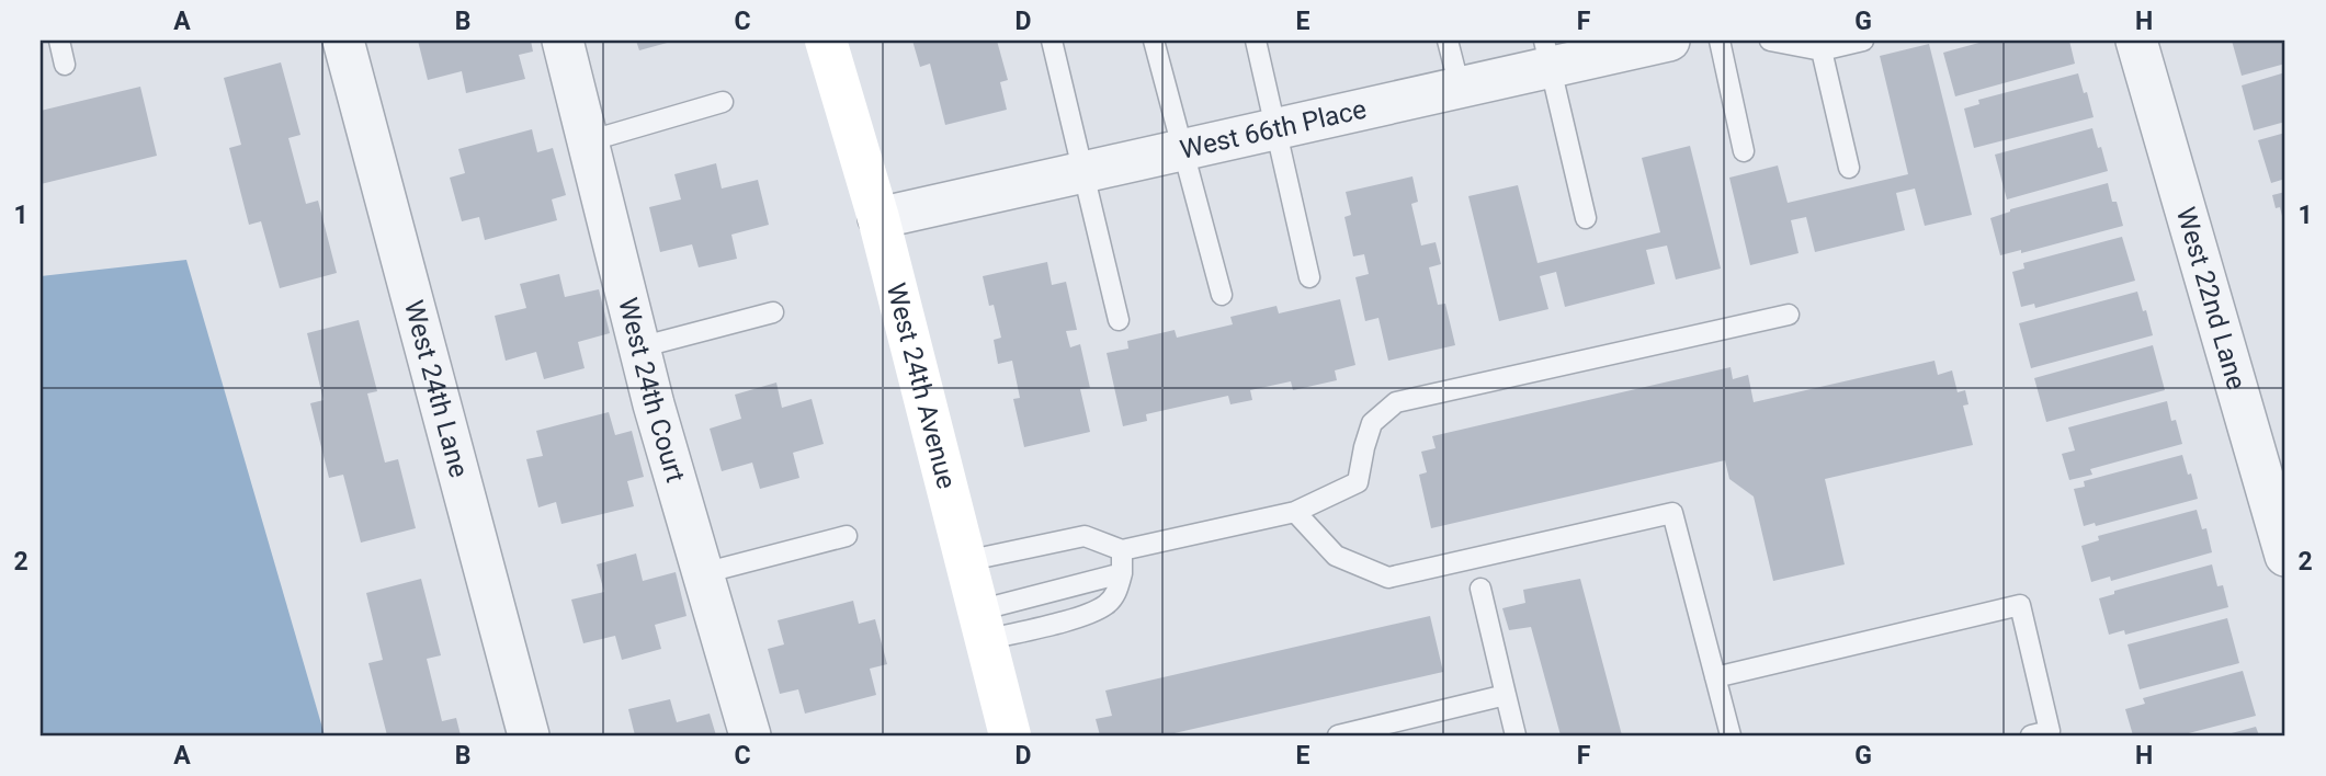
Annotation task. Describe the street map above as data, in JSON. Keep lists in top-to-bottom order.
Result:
{
  "streets": {
    "street": [
      "West 66th Place",
      "West 22nd Lane",
      "West 24th Avenue",
      "West 24th Lane",
      "West 24th Court"
    ]
  },
  "crossings": [
    ["West 66th Place", "West 24th Avenue"]
  ],
  "grid": {
    "columns": [
      "A",
      "B",
      "C",
      "D",
      "E",
      "F",
      "G",
      "H"
    ],
    "rows": ["1", "2"]
  }
}
